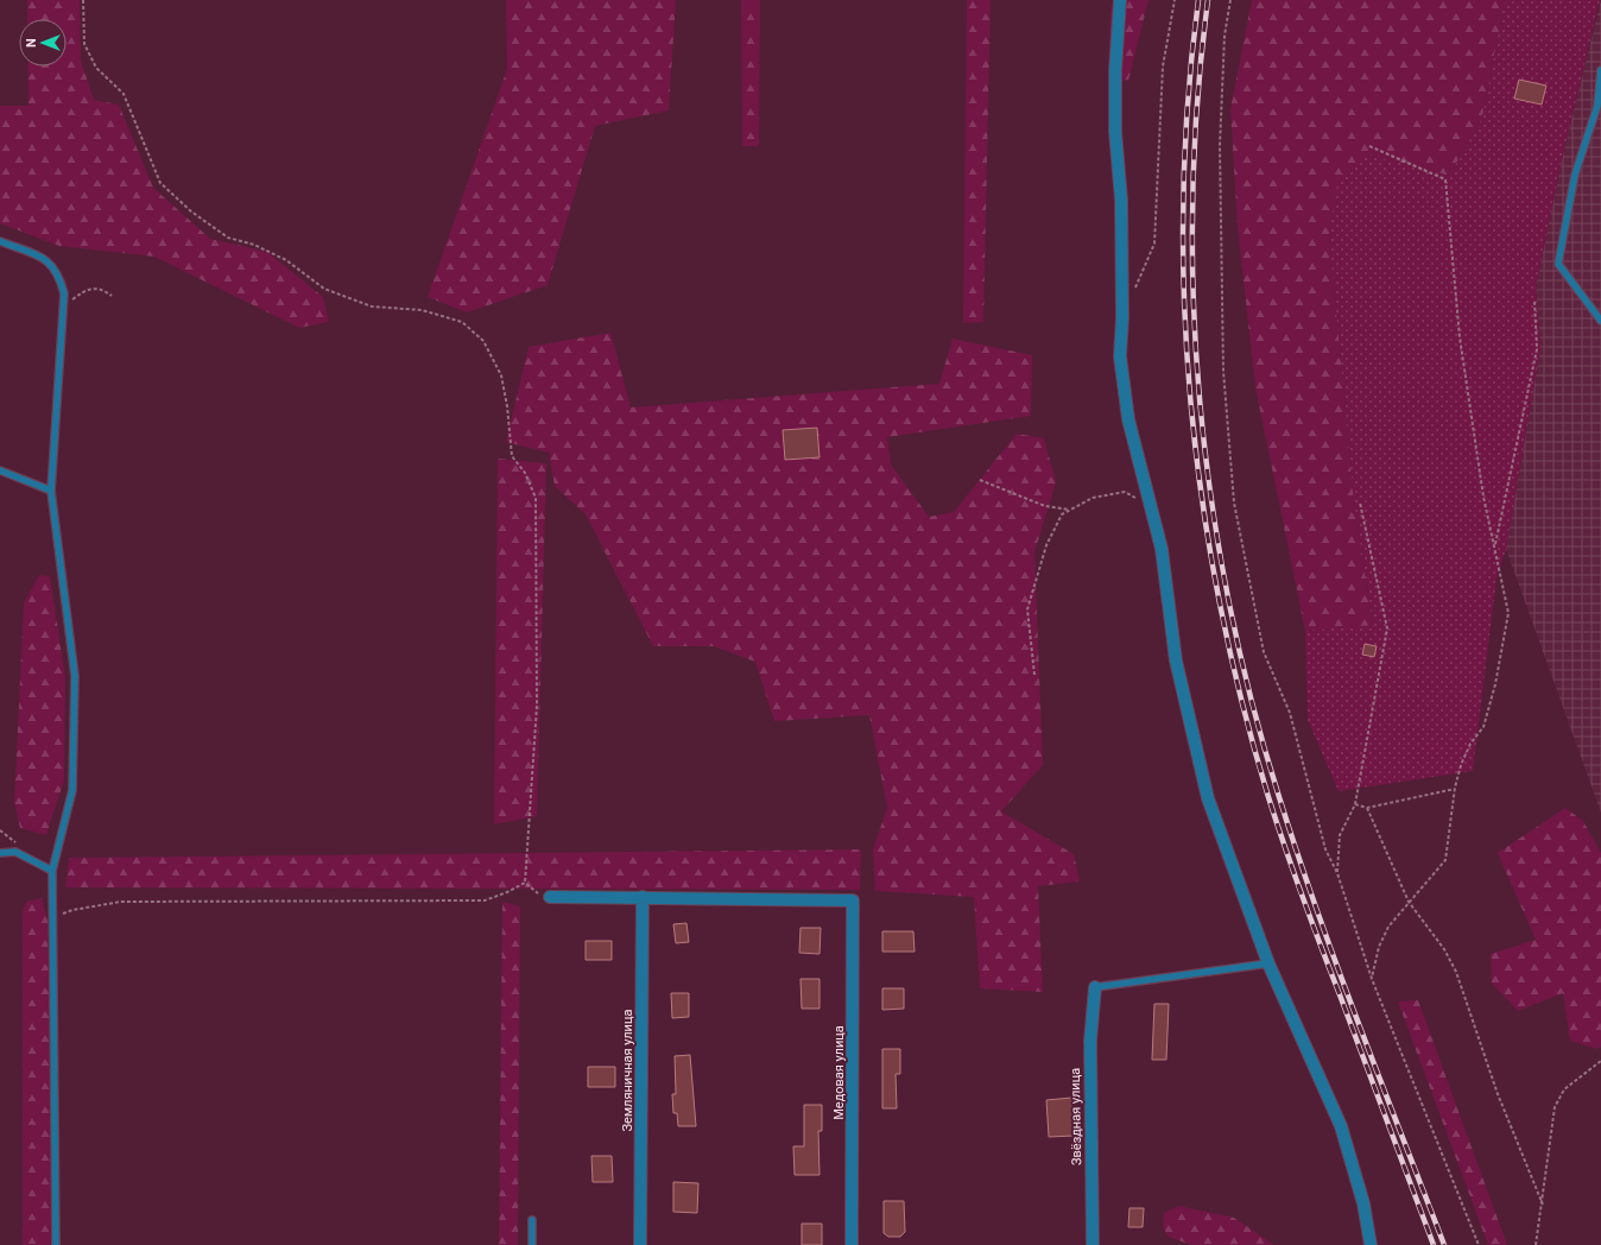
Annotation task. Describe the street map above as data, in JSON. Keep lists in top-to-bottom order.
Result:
{
  "streets": {
    "street": ["Земляничная улица", "Медовая улица", "Звёздная улица"]
  },
  "crossings": [
    ["Земляничная улица", "Медовая улица"]
  ],
  "north": "left"
}
